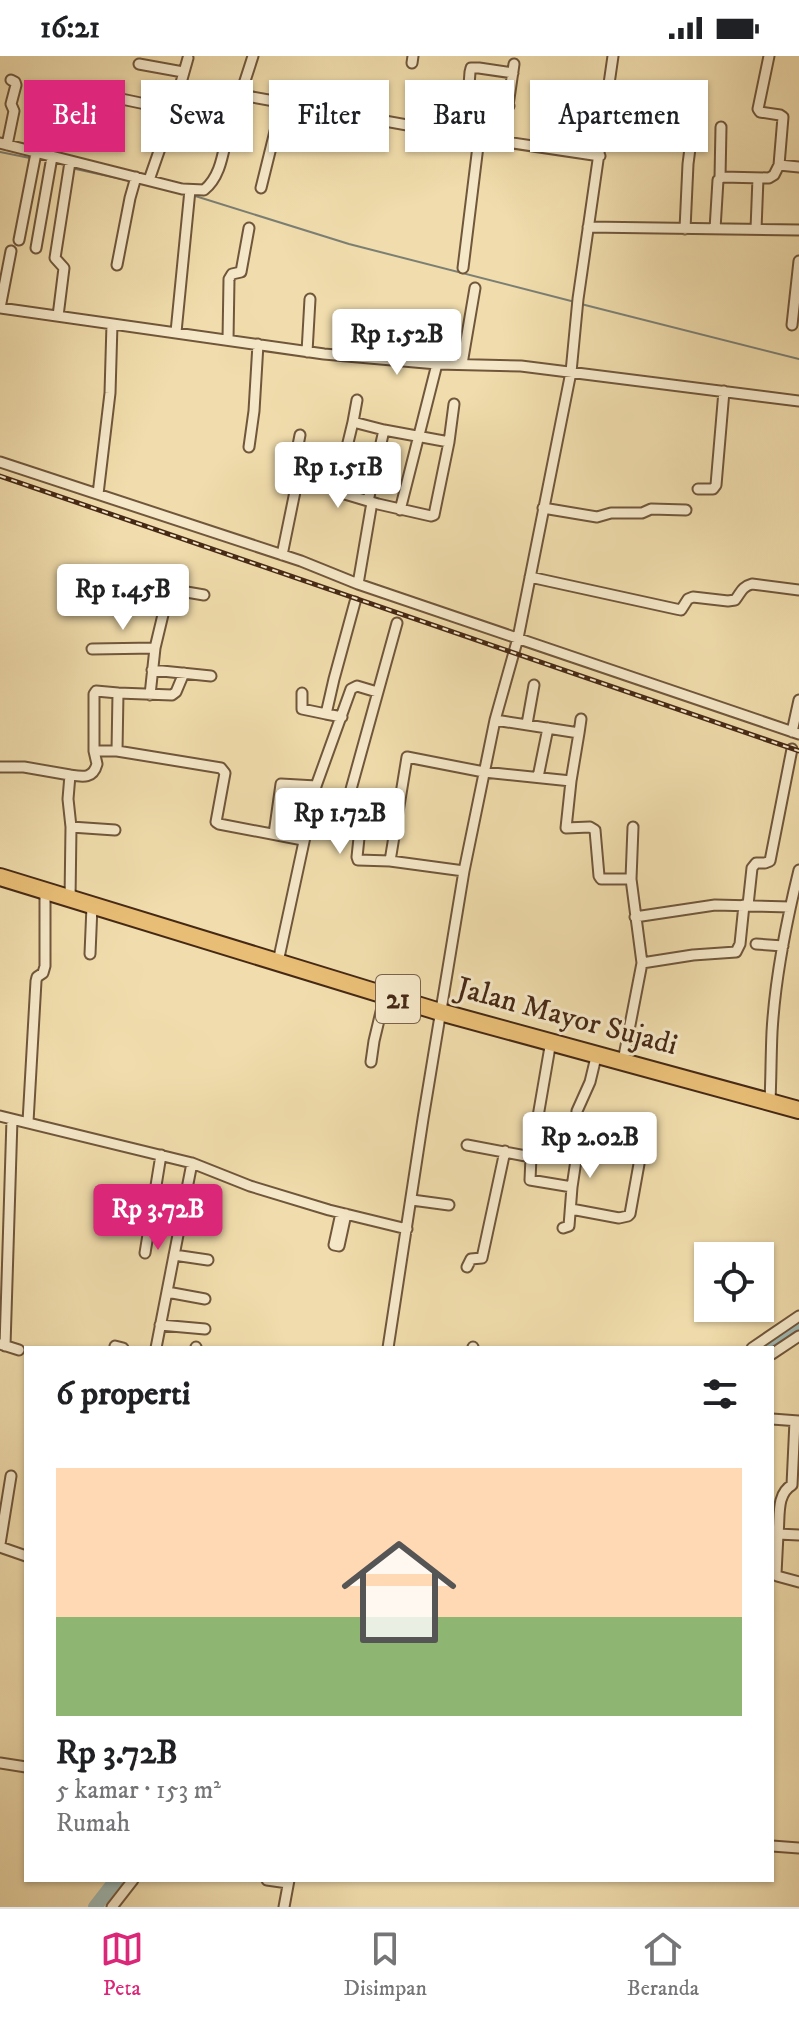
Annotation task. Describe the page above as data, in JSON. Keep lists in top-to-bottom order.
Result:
{
  "streets": {
    "highway": ["21", "Jalan Mayor Sujadi"]
  },
  "page": {
    "status": "16:21",
    "chip": [
      "Beli",
      "Sewa",
      "Filter",
      "Baru",
      "Apartemen"
    ],
    "price": [
      "Rp 1.52B",
      "Rp 1.51B",
      "Rp 1.45B",
      "Rp 1.72B",
      "Rp 2.02B",
      "Rp 3.72B"
    ],
    "heading": "6 properti",
    "list": [
      {
        "name": "Rp 3.72B",
        "note": "5 kamar · 153 m² · Rumah"
      }
    ],
    "tabs": ["Peta", "Disimpan", "Beranda"]
  }
}
